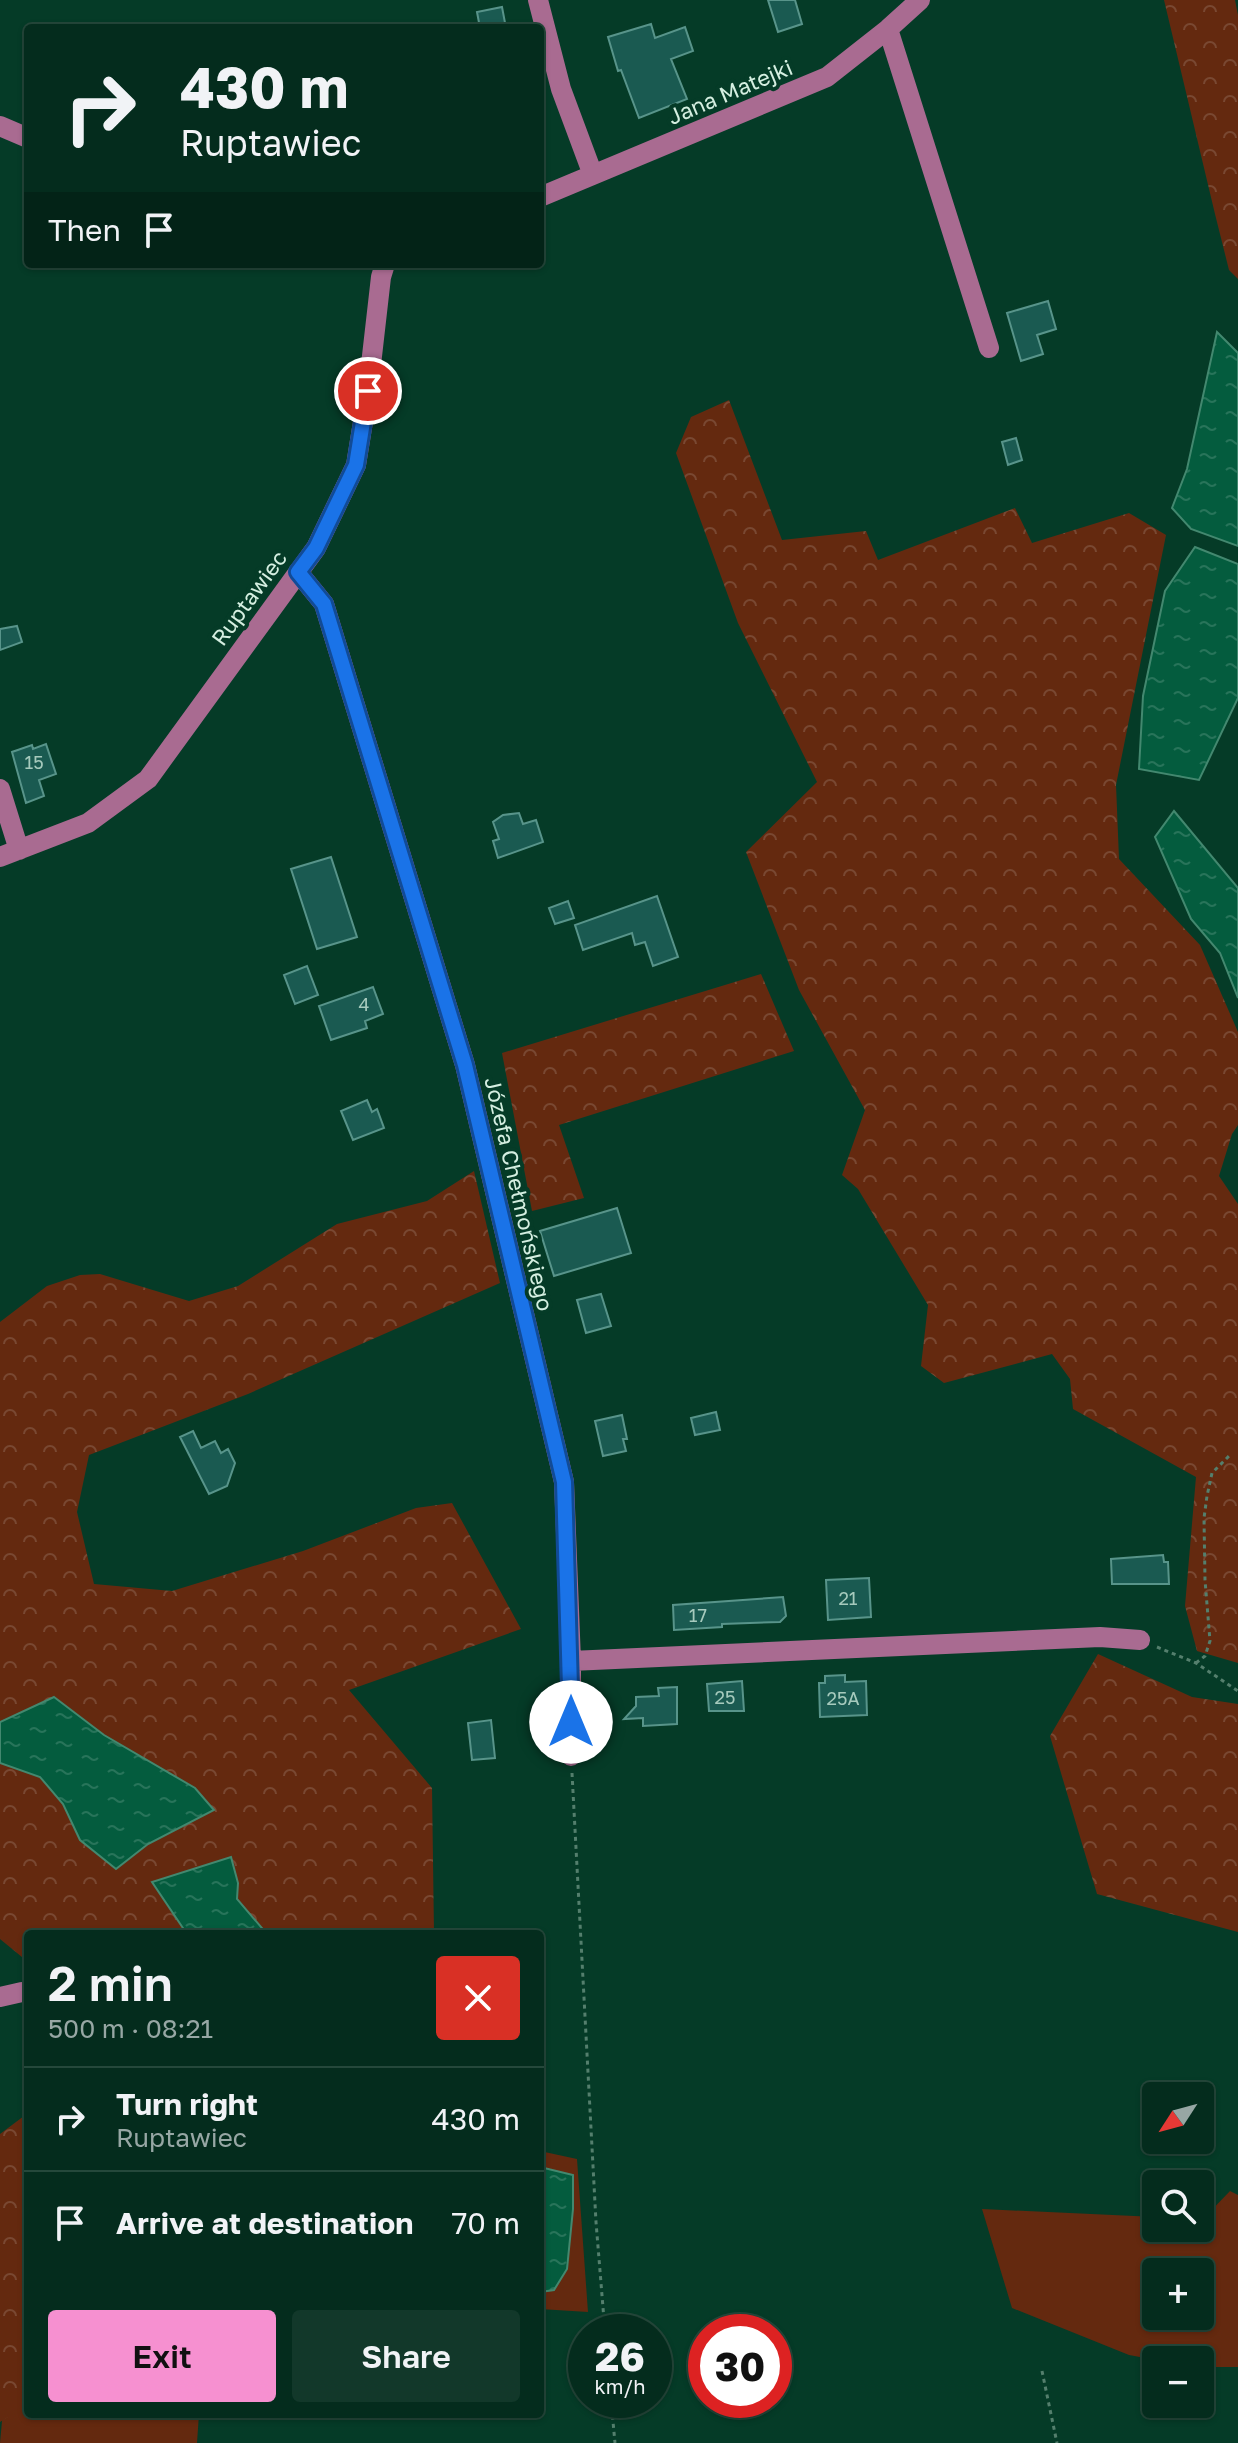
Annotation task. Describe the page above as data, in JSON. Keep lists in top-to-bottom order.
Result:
{
  "streets": {
    "street": ["Jana Matejki", "Ruptawiec", "Józefa Chełmońskiego"]
  },
  "crossings": [
    ["Ruptawiec", "Józefa Chełmońskiego"]
  ],
  "house_numbers": [
    "15",
    "4",
    "21",
    "17",
    "25",
    "25A"
  ],
  "north": "bottom left",
  "page": {
    "turn": ["430 m", "Ruptawiec"],
    "then": "Then",
    "heading": ["2 min", "500 m · 08:21"],
    "list": [
      {
        "name": "Turn right",
        "note": "Ruptawiec",
        "value": "430 m"
      },
      {
        "name": "Arrive at destination",
        "value": "70 m"
      }
    ],
    "map_buttons": ["+", "−"],
    "buttons": ["Exit", "Share"],
    "speed": "26 km/h",
    "limit": "30"
  }
}
